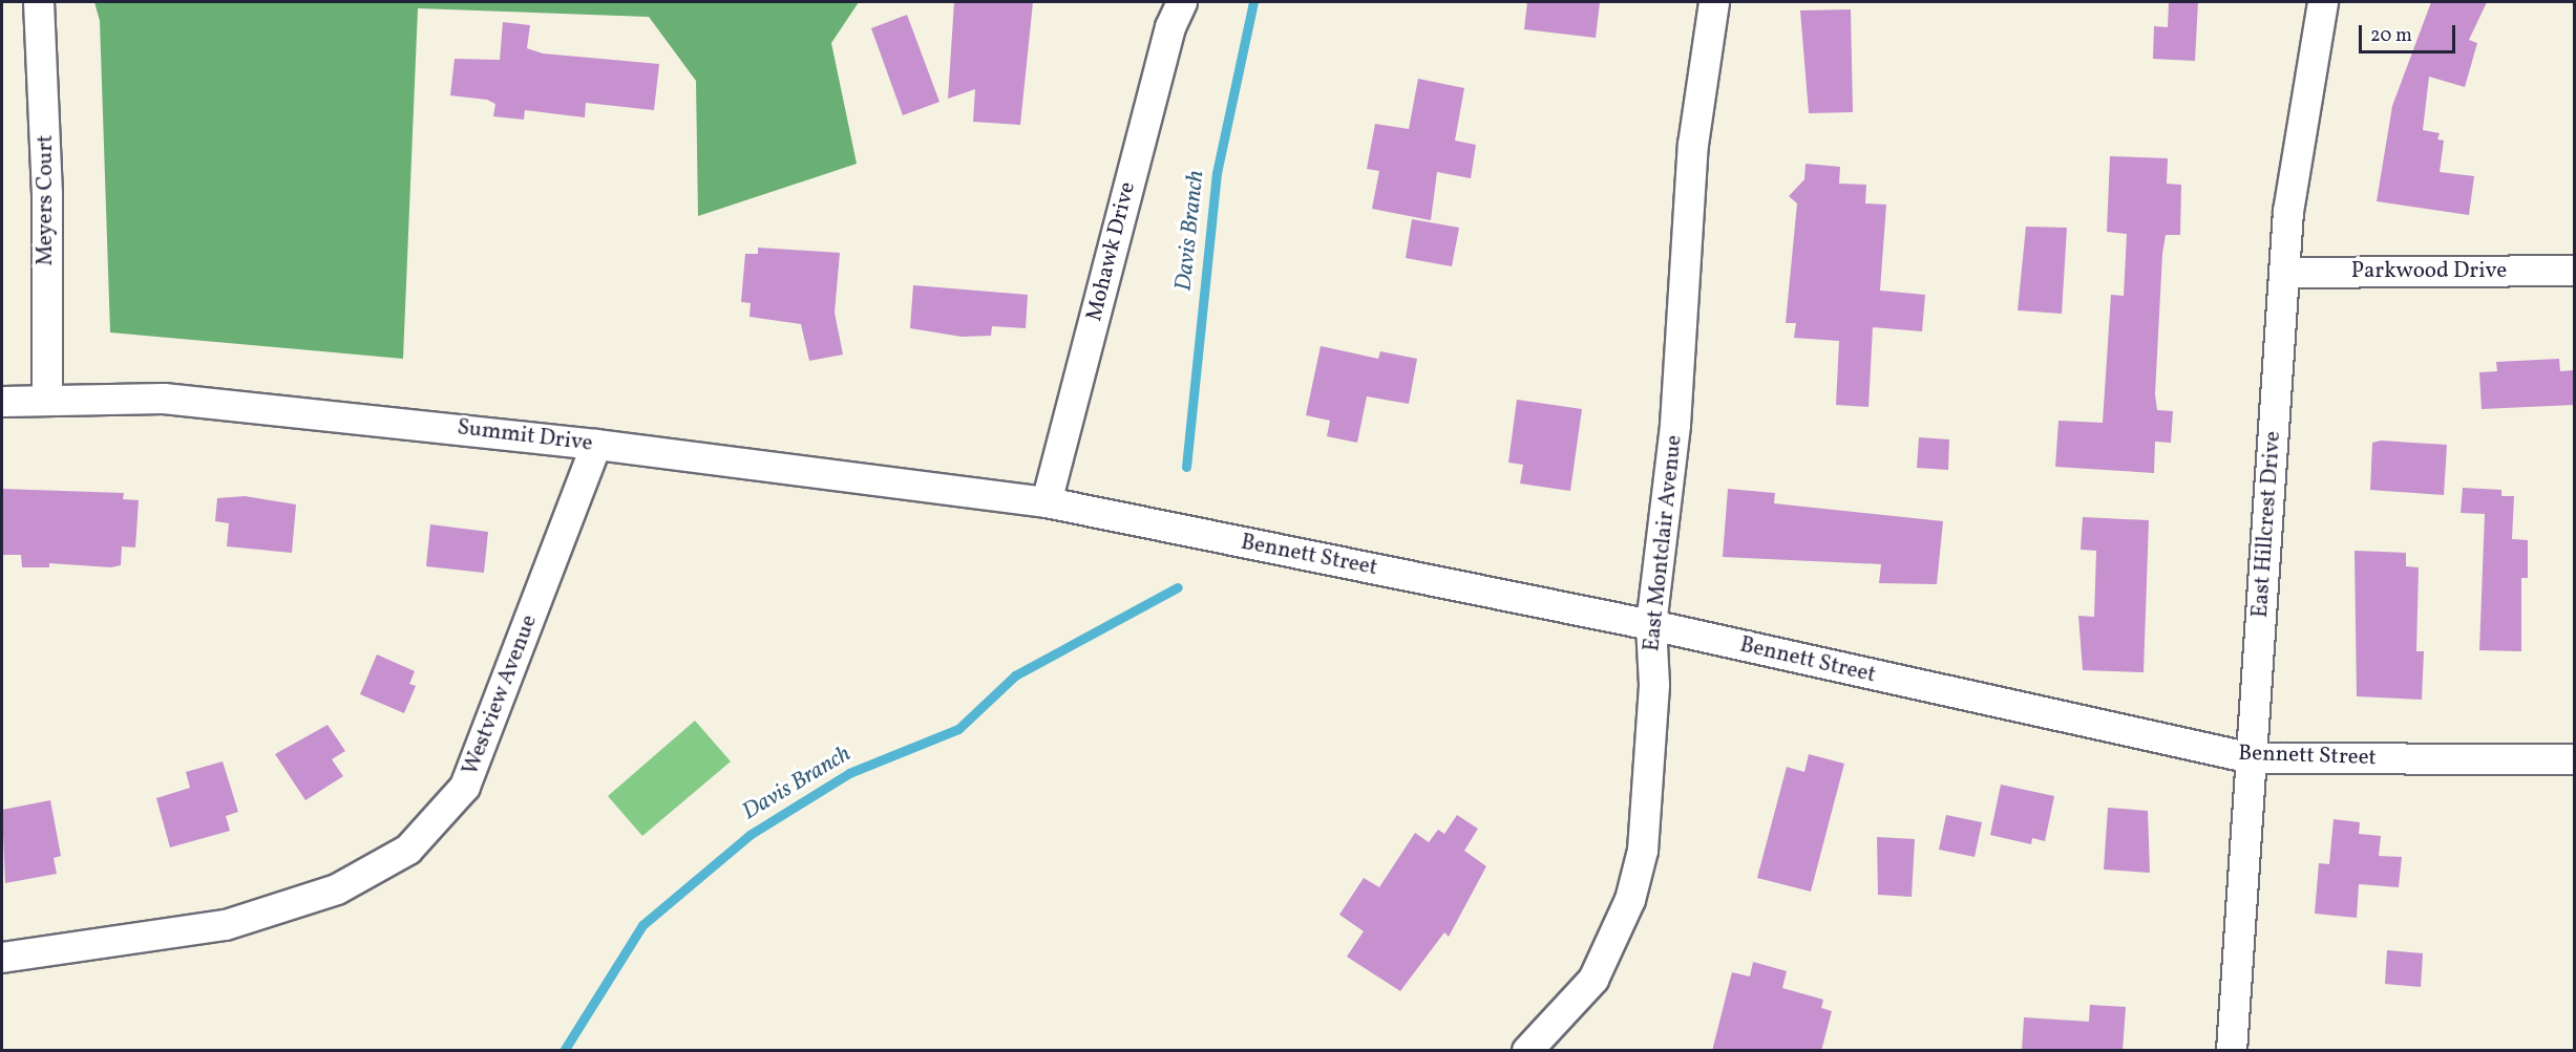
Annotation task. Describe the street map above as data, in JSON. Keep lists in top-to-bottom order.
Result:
{
  "streets": {
    "street": [
      "Meyers Court",
      "Mohawk Drive",
      "Parkwood Drive",
      "Summit Drive",
      "East Hillcrest Drive",
      "East Montclair Avenue",
      "Bennett Street",
      "Westview Avenue"
    ]
  },
  "crossings": [
    ["Meyers Court", "Summit Drive"],
    ["Mohawk Drive", "Summit Drive"],
    ["Mohawk Drive", "Bennett Street"],
    ["Parkwood Drive", "East Hillcrest Drive"],
    ["Summit Drive", "Bennett Street"],
    ["Summit Drive", "Westview Avenue"],
    ["East Hillcrest Drive", "Bennett Street"],
    ["East Montclair Avenue", "Bennett Street"]
  ],
  "water": ["Davis Branch"],
  "scale_bar": "20 m"
}
